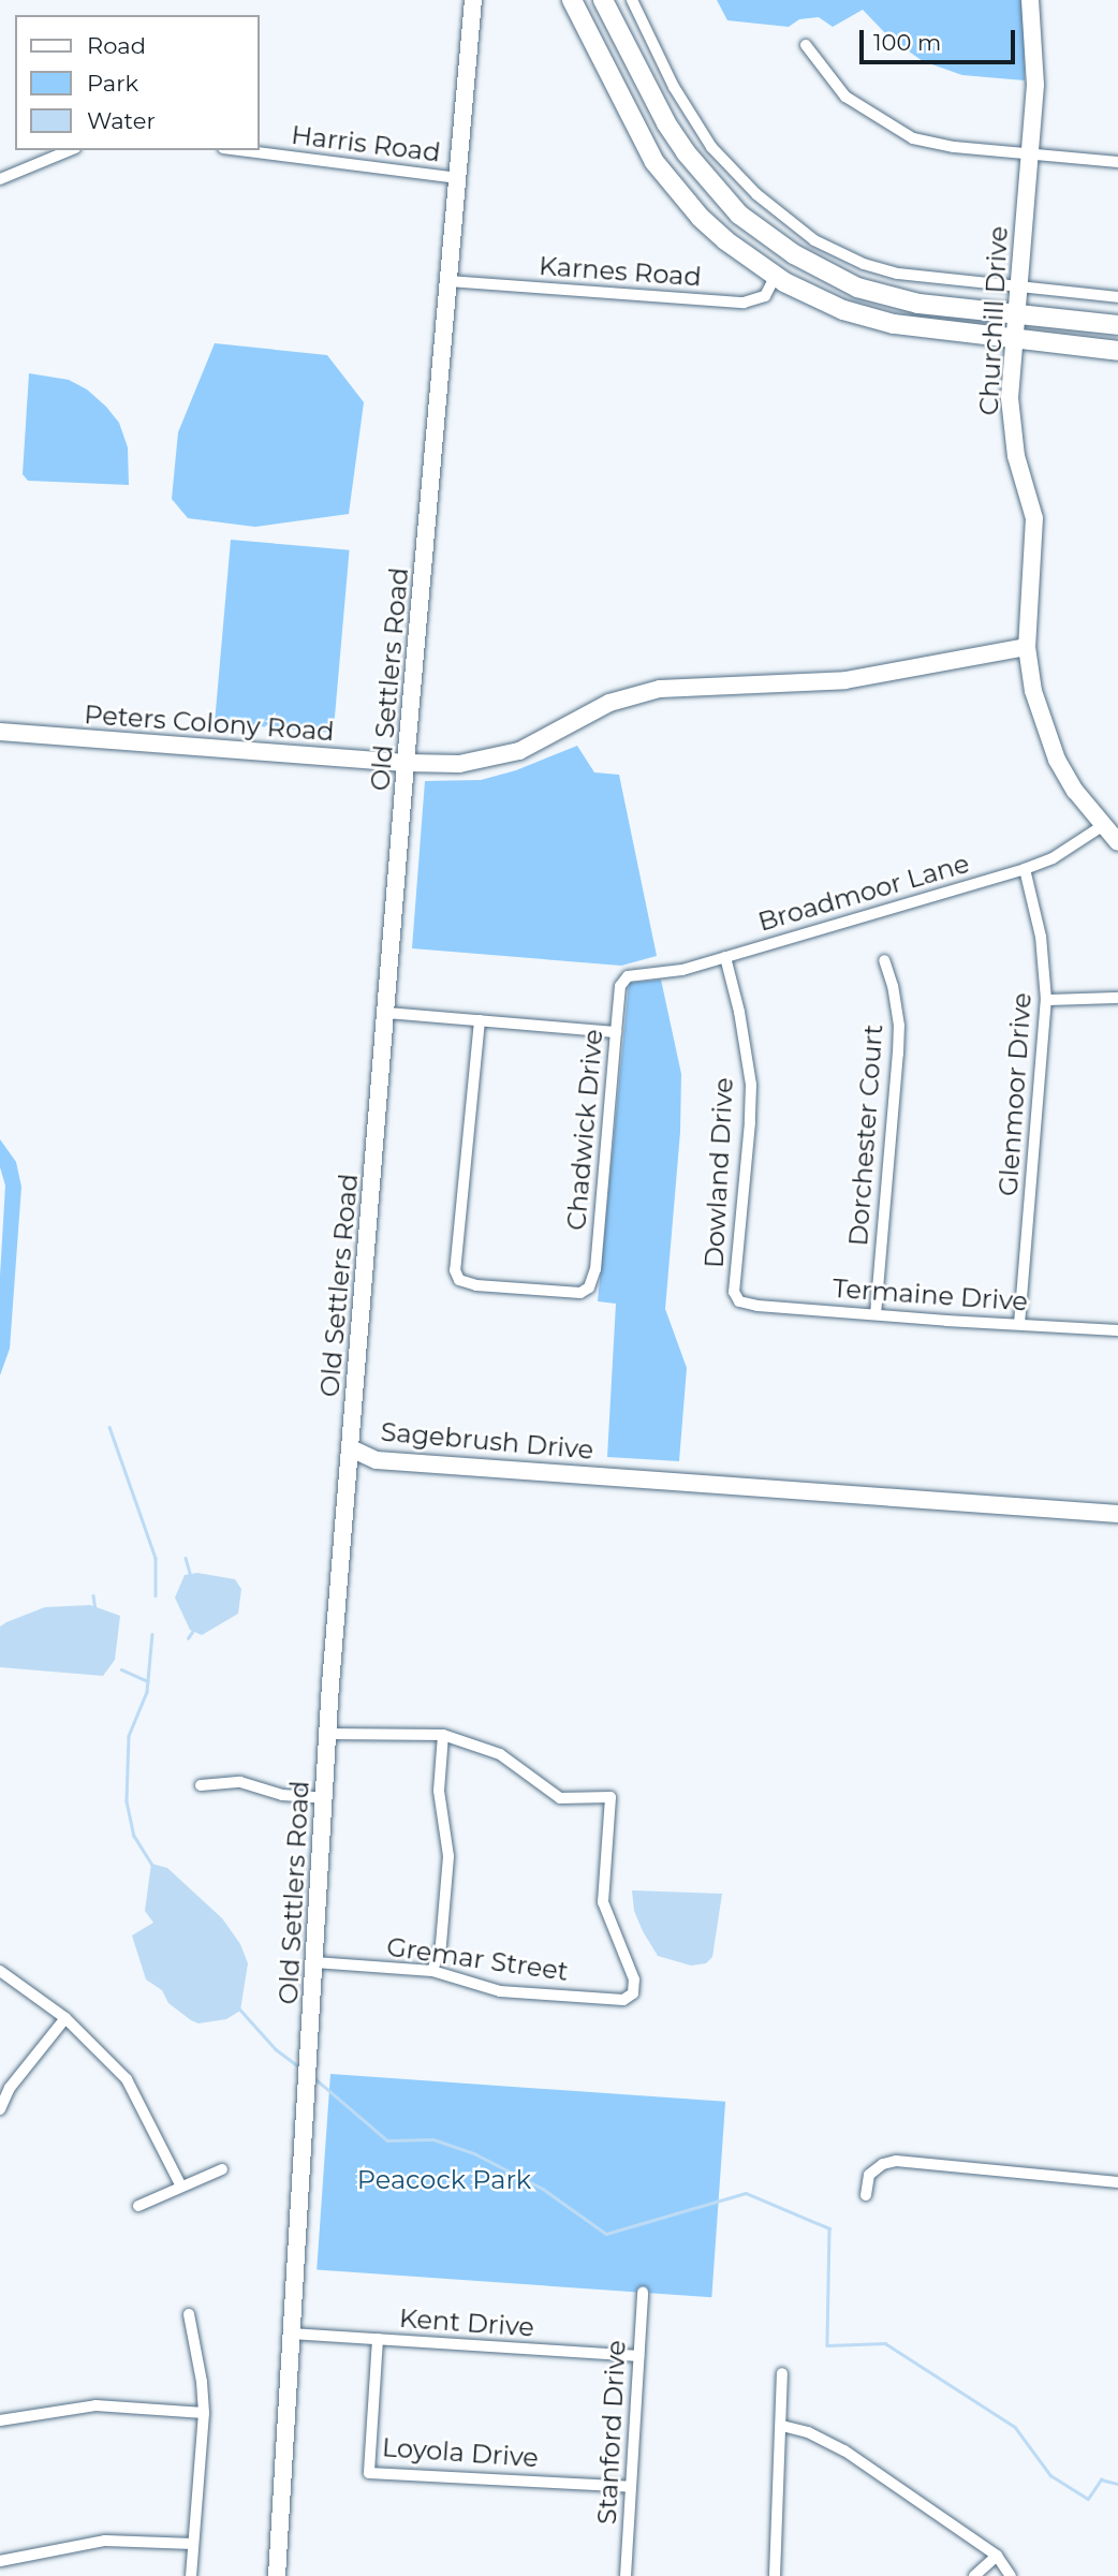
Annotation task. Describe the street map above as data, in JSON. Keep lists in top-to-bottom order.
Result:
{
  "streets": {
    "street": [
      "Harris Road",
      "Karnes Road",
      "Churchill Drive",
      "Old Settlers Road",
      "Peters Colony Road",
      "Broadmoor Lane",
      "Glenmoor Drive",
      "Chadwick Drive",
      "Dorchester Court",
      "Dowland Drive",
      "Termaine Drive",
      "Sagebrush Drive",
      "Gremar Street",
      "Kent Drive",
      "Stanford Drive",
      "Loyola Drive"
    ]
  },
  "crossings": [
    ["Harris Road", "Old Settlers Road"],
    ["Karnes Road", "Old Settlers Road"],
    ["Churchill Drive", "Peters Colony Road"],
    ["Churchill Drive", "Broadmoor Lane"],
    ["Old Settlers Road", "Peters Colony Road"],
    ["Old Settlers Road", "Sagebrush Drive"],
    ["Old Settlers Road", "Gremar Street"],
    ["Old Settlers Road", "Kent Drive"],
    ["Broadmoor Lane", "Glenmoor Drive"],
    ["Broadmoor Lane", "Chadwick Drive"],
    ["Broadmoor Lane", "Dowland Drive"],
    ["Glenmoor Drive", "Termaine Drive"],
    ["Dorchester Court", "Termaine Drive"],
    ["Dowland Drive", "Termaine Drive"],
    ["Kent Drive", "Stanford Drive"],
    ["Kent Drive", "Loyola Drive"],
    ["Stanford Drive", "Loyola Drive"]
  ],
  "parks": ["Peacock Park"],
  "legend": ["Road", "Park", "Water"],
  "scale_bar": "100 m"
}
